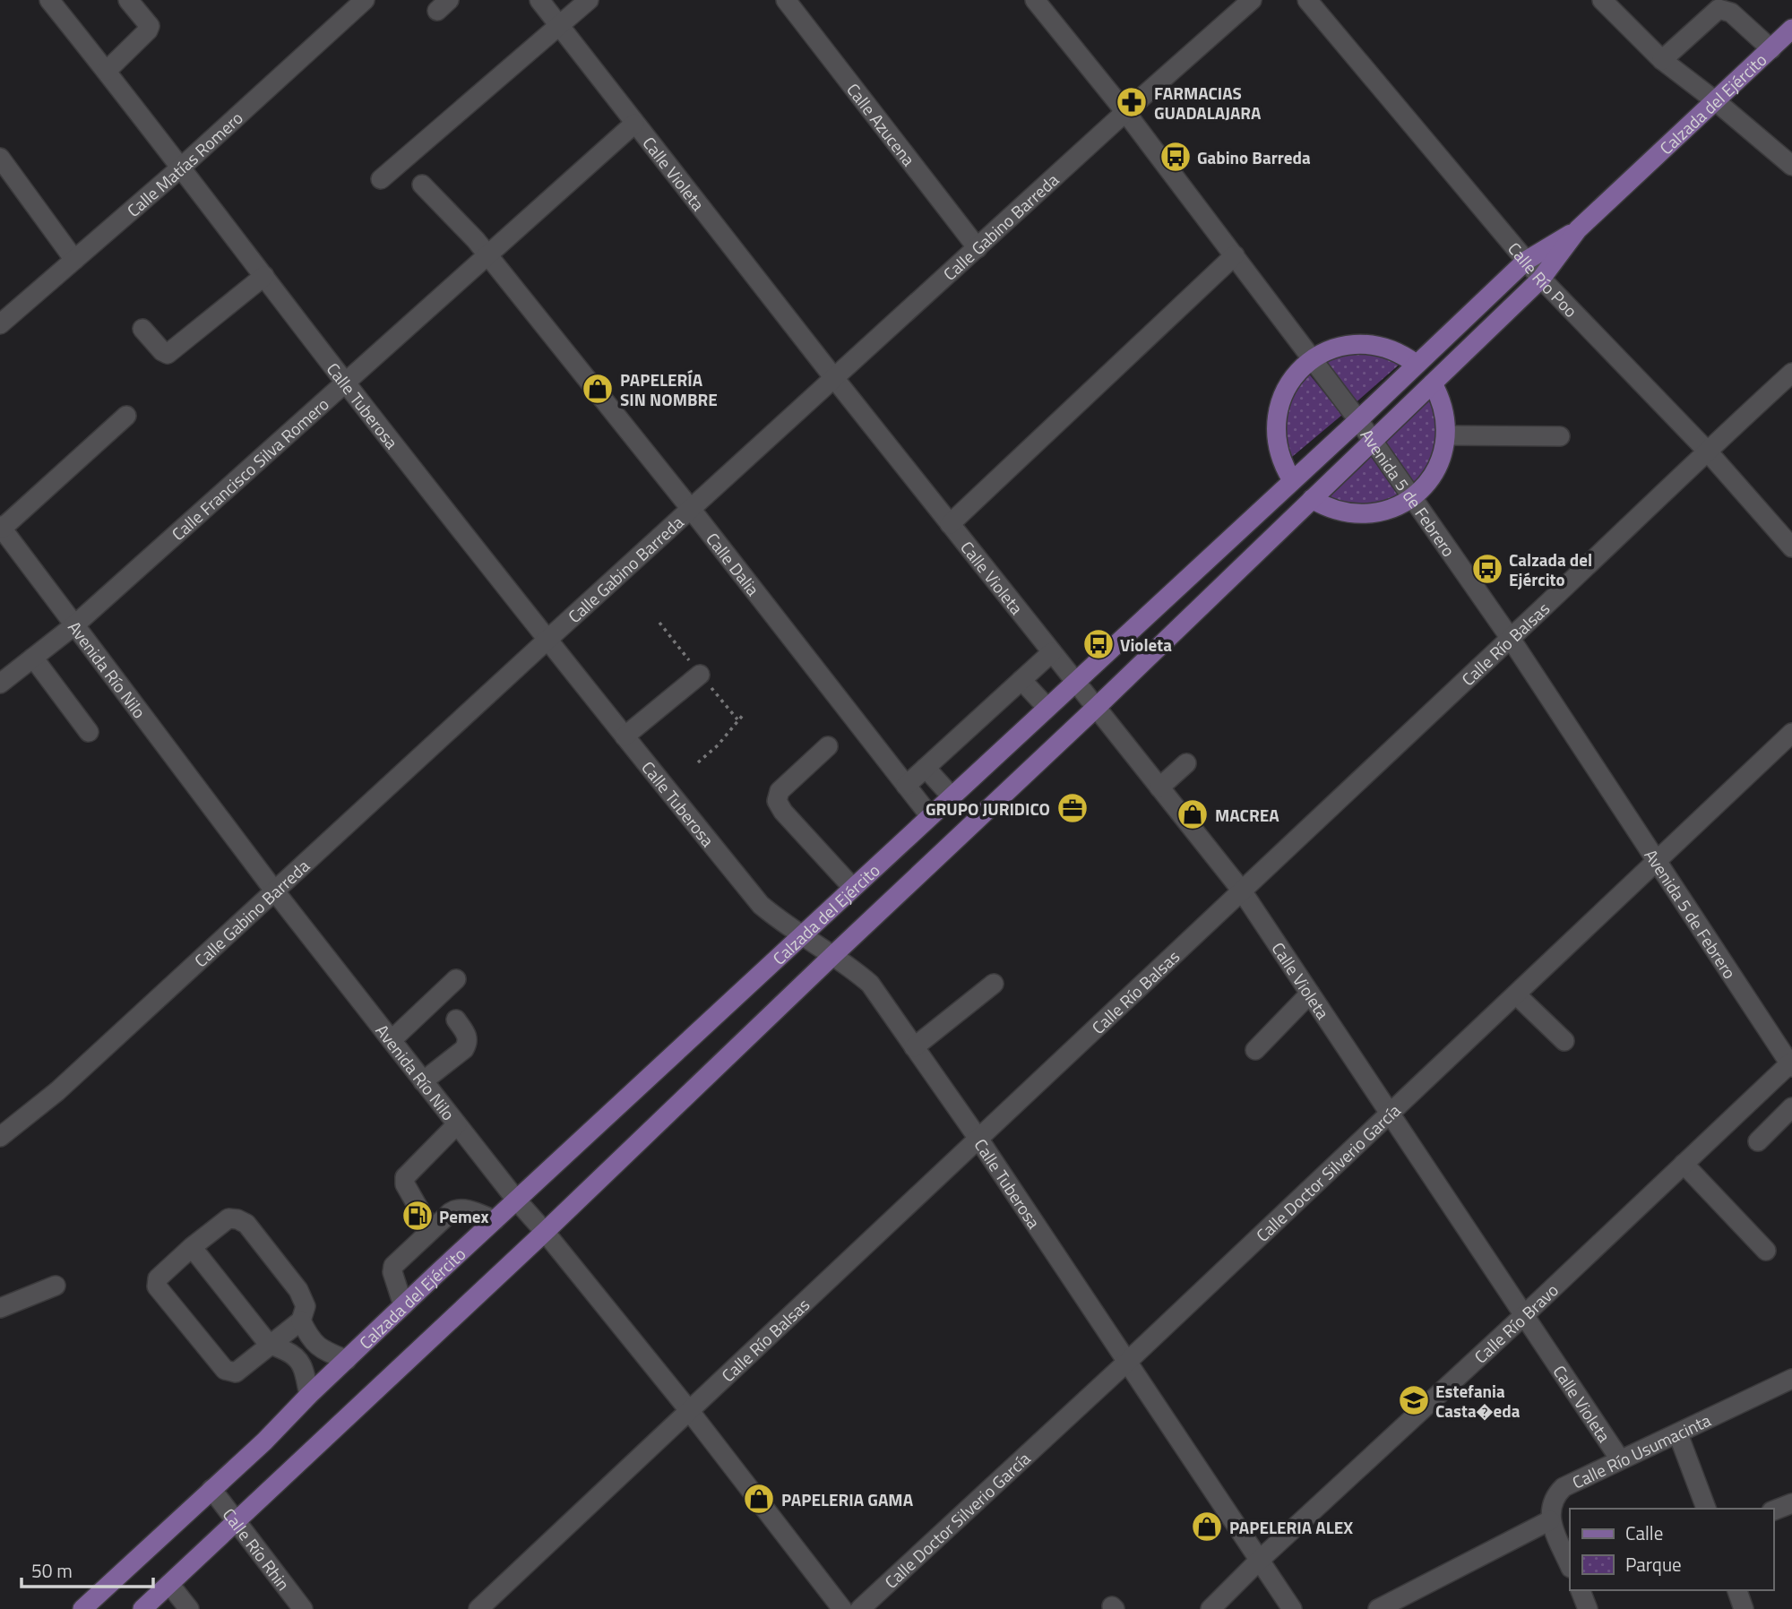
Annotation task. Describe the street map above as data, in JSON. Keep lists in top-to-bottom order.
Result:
{
  "streets": {
    "main road": ["Calzada del Ejército"],
    "street": [
      "Calle Azucena",
      "Calle Matías Romero",
      "Calle Violeta",
      "Calle Gabino Barreda",
      "Calle Río Poo",
      "Calle Tuberosa",
      "Calle Francisco Silva Romero",
      "Avenida 5 de Febrero",
      "Calle Dalia",
      "Calle Río Balsas",
      "Avenida Río Nilo",
      "Calle Doctor Silverio García",
      "Calle Río Bravo",
      "Calle Río Usumacinta",
      "Calle Río Rhin"
    ]
  },
  "crossings": [
    ["Calzada del Ejército", "Calle Violeta"],
    ["Calzada del Ejército", "Calle Río Poo"],
    ["Calzada del Ejército", "Calle Tuberosa"],
    ["Calzada del Ejército", "Avenida 5 de Febrero"],
    ["Calzada del Ejército", "Calle Dalia"],
    ["Calzada del Ejército", "Avenida Río Nilo"],
    ["Calzada del Ejército", "Calle Río Rhin"],
    ["Calle Azucena", "Calle Gabino Barreda"],
    ["Calle Matías Romero", "Calle Tuberosa"],
    ["Calle Violeta", "Calle Gabino Barreda"],
    ["Calle Violeta", "Calle Francisco Silva Romero"],
    ["Calle Violeta", "Avenida 5 de Febrero"],
    ["Calle Violeta", "Calle Río Balsas"],
    ["Calle Violeta", "Calle Doctor Silverio García"],
    ["Calle Violeta", "Calle Río Bravo"],
    ["Calle Violeta", "Calle Río Usumacinta"],
    ["Calle Gabino Barreda", "Calle Tuberosa"],
    ["Calle Gabino Barreda", "Avenida 5 de Febrero"],
    ["Calle Gabino Barreda", "Calle Dalia"],
    ["Calle Gabino Barreda", "Avenida Río Nilo"],
    ["Calle Río Poo", "Calle Río Balsas"],
    ["Calle Tuberosa", "Calle Francisco Silva Romero"],
    ["Calle Tuberosa", "Calle Río Balsas"],
    ["Calle Tuberosa", "Calle Doctor Silverio García"],
    ["Calle Tuberosa", "Calle Río Bravo"],
    ["Calle Francisco Silva Romero", "Calle Dalia"],
    ["Calle Francisco Silva Romero", "Avenida Río Nilo"],
    ["Avenida 5 de Febrero", "Calle Río Balsas"],
    ["Avenida 5 de Febrero", "Calle Doctor Silverio García"],
    ["Avenida 5 de Febrero", "Calle Río Bravo"],
    ["Calle Río Balsas", "Avenida Río Nilo"]
  ],
  "places": {
    "pharmacy": ["FARMACIAS GUADALAJARA"],
    "bus stop": ["Gabino Barreda", "Calzada del Ejército", "Violeta"],
    "shop": [
      "PAPELERÍA SIN NOMBRE",
      "MACREA",
      "PAPELERIA GAMA",
      "PAPELERIA ALEX"
    ],
    "office": ["GRUPO JURIDICO"],
    "fuel station": ["Pemex"],
    "school or university": ["Estefania Casta�eda"]
  },
  "legend": ["Calle", "Parque"],
  "scale_bar": "50 m"
}
